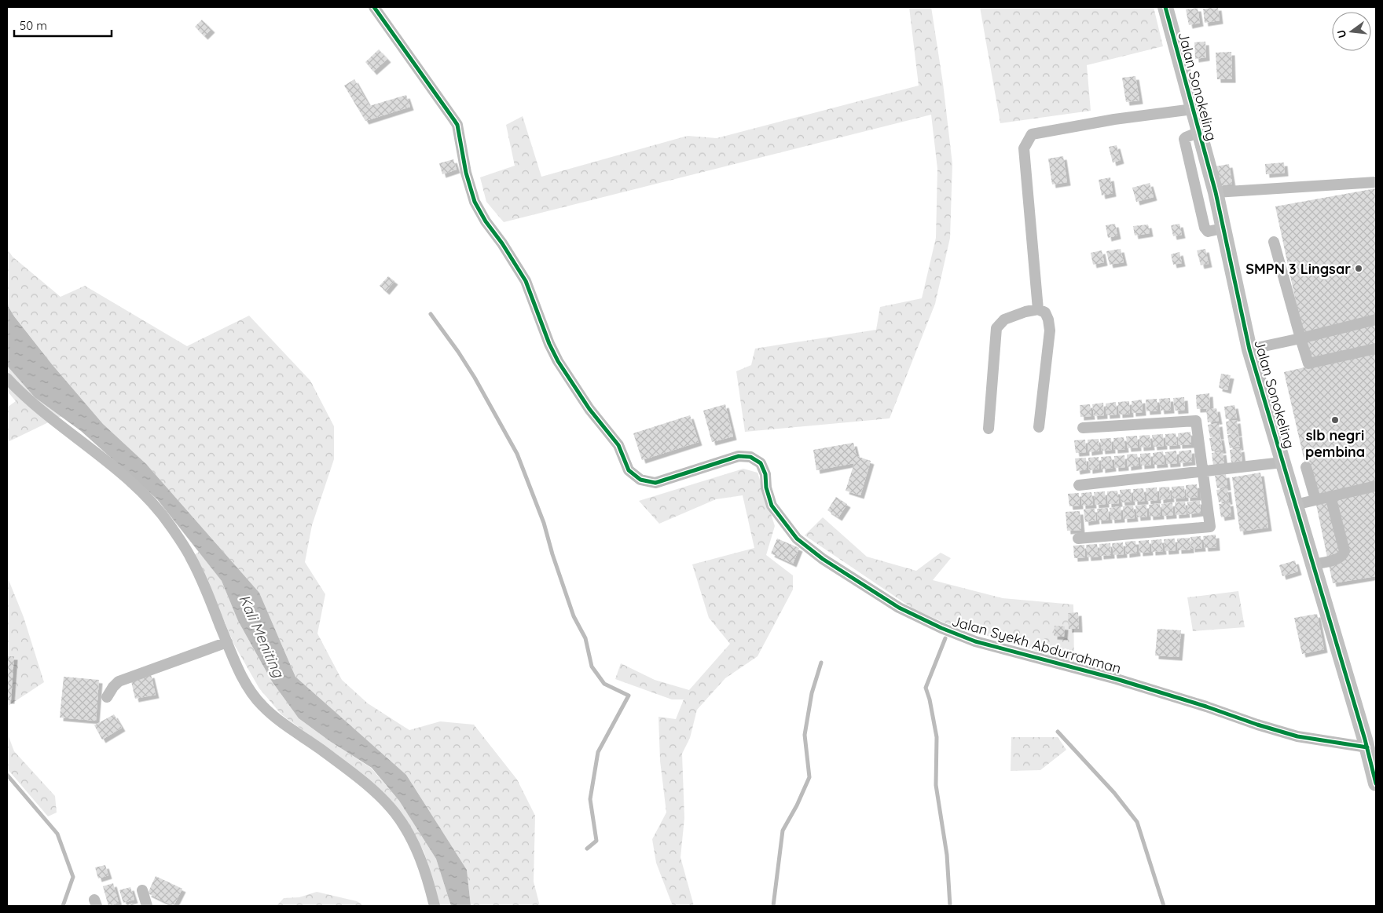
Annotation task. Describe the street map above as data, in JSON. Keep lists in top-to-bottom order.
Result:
{
  "streets": {
    "street": ["Jalan Sonokeling", "Jalan Syekh Abdurrahman"]
  },
  "crossings": [
    ["Jalan Sonokeling", "Jalan Syekh Abdurrahman"]
  ],
  "water": ["Kali Meniting"],
  "places": ["SMPN 3 Lingsar", "slb negri pembina"],
  "scale_bar": "50 m",
  "north": "left"
}
